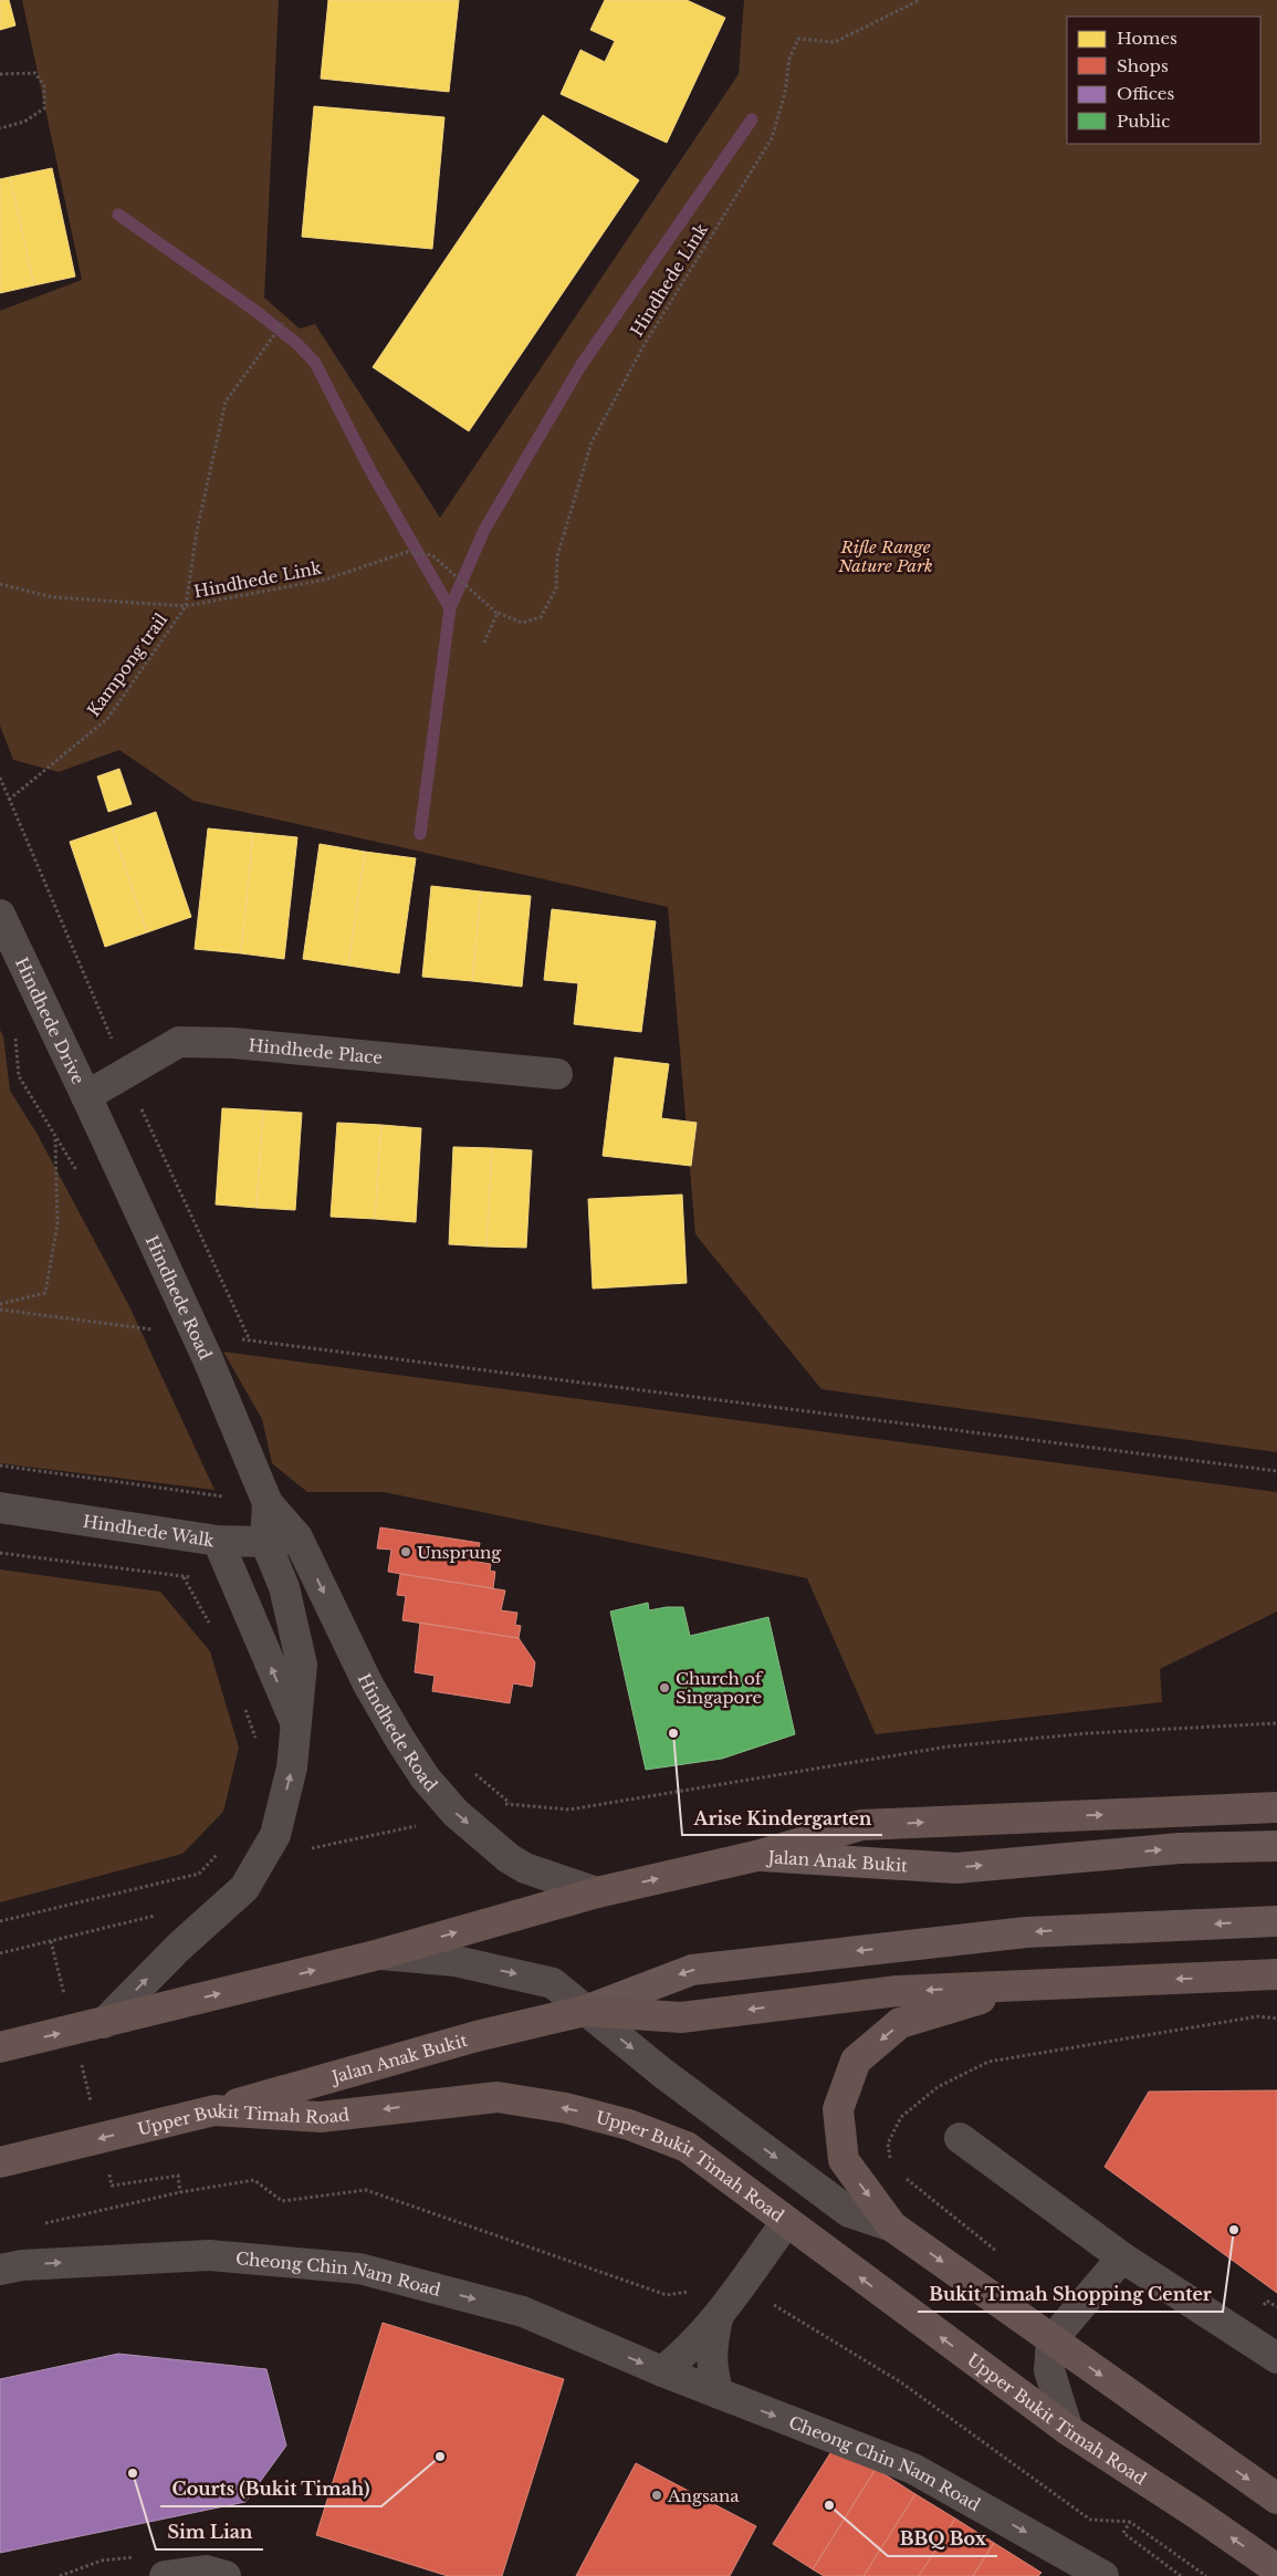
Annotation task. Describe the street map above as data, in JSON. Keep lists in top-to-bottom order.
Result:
{
  "streets": {
    "highway": ["Jalan Anak Bukit", "Upper Bukit Timah Road"],
    "street": [
      "Hindhede Drive",
      "Hindhede Place",
      "Hindhede Road",
      "Hindhede Walk",
      "Cheong Chin Nam Road"
    ],
    "path": ["Hindhede Link", "Kampong trail"]
  },
  "crossings": [
    ["Hindhede Link", "Kampong trail"],
    ["Hindhede Drive", "Hindhede Place"],
    ["Hindhede Drive", "Hindhede Road"],
    ["Hindhede Place", "Hindhede Road"],
    ["Hindhede Road", "Hindhede Walk"],
    ["Jalan Anak Bukit", "Upper Bukit Timah Road"]
  ],
  "one_way": ["Cheong Chin Nam Road"],
  "parks": ["Rifle Range Nature Park"],
  "places": [
    "Unsprung",
    "Church of Singapore",
    "Arise Kindergarten",
    "Bukit Timah Shopping Center",
    "Courts (Bukit Timah)",
    "Sim Lian",
    "Angsana",
    "BBQ Box"
  ],
  "legend": [
    "Homes",
    "Shops",
    "Offices",
    "Public"
  ]
}
